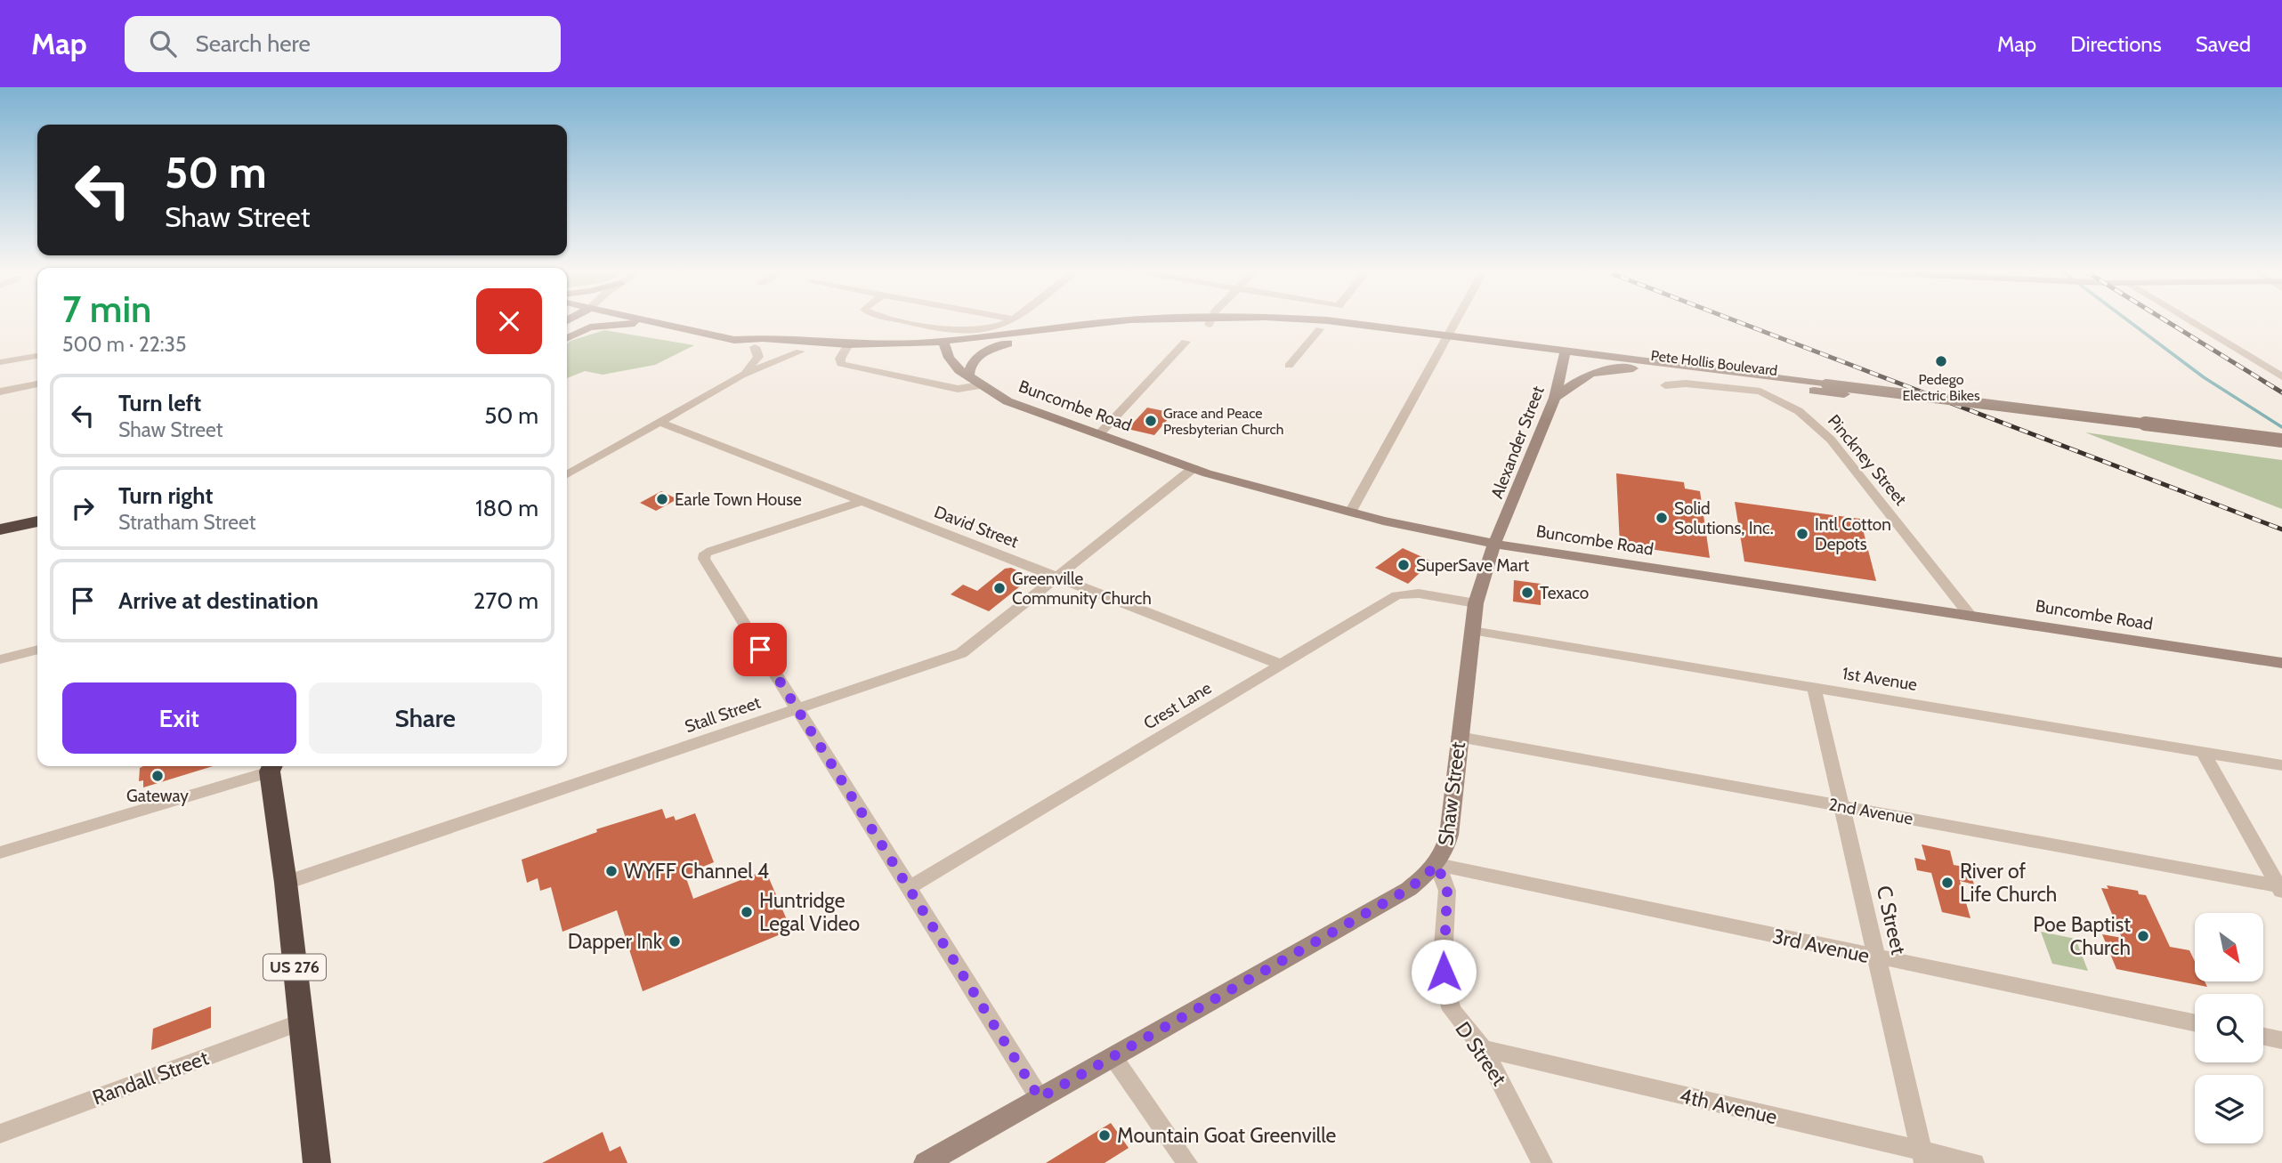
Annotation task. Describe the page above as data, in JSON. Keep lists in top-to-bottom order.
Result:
{
  "streets": {
    "highway": ["US 276"],
    "main road": [
      "Pete Hollis Boulevard",
      "Buncombe Road",
      "Alexander Street",
      "Shaw Street"
    ],
    "street": [
      "Pinckney Street",
      "David Street",
      "1st Avenue",
      "Crest Lane",
      "Stall Street",
      "2nd Avenue",
      "C Street",
      "3rd Avenue",
      "D Street",
      "Randall Street",
      "4th Avenue"
    ]
  },
  "crossings": [
    ["Pete Hollis Boulevard", "Buncombe Road"],
    ["Pete Hollis Boulevard", "Alexander Street"],
    ["Buncombe Road", "Alexander Street"],
    ["Buncombe Road", "Pinckney Street"],
    ["Buncombe Road", "Stall Street"],
    ["Buncombe Road", "Shaw Street"],
    ["Alexander Street", "Shaw Street"],
    ["David Street", "Crest Lane"],
    ["David Street", "Stall Street"],
    ["1st Avenue", "Shaw Street"],
    ["1st Avenue", "C Street"],
    ["Crest Lane", "Shaw Street"],
    ["Stall Street", "US 276"],
    ["Shaw Street", "2nd Avenue"],
    ["Shaw Street", "3rd Avenue"],
    ["Shaw Street", "D Street"],
    ["2nd Avenue", "C Street"],
    ["C Street", "3rd Avenue"],
    ["C Street", "4th Avenue"],
    ["3rd Avenue", "D Street"],
    ["US 276", "Randall Street"],
    ["D Street", "4th Avenue"]
  ],
  "places": [
    "Pedego Electric Bikes",
    "Grace and Peace Presbyterian Church",
    "Earle Town House",
    "Solid Solutions, Inc.",
    "Intl Cotton Depots",
    "SuperSave Mart",
    "Greenville Community Church",
    "Texaco",
    "Gateway",
    "WYFF Channel 4",
    "River of Life Church",
    "Huntridge Legal Video",
    "Poe Baptist Church",
    "Dapper Ink",
    "Mountain Goat Greenville"
  ],
  "north": "bottom right",
  "page": {
    "header": "Map",
    "search": "Search here",
    "nav": ["Map", "Directions", "Saved"],
    "turn": ["50 m", "Shaw Street"],
    "heading": ["7 min", "500 m · 22:35"],
    "list": [
      {
        "name": "Turn left",
        "note": "Shaw Street",
        "value": "50 m"
      },
      {
        "name": "Turn right",
        "note": "Stratham Street",
        "value": "180 m"
      },
      {
        "name": "Arrive at destination",
        "value": "270 m"
      }
    ],
    "buttons": ["Exit", "Share"]
  }
}
